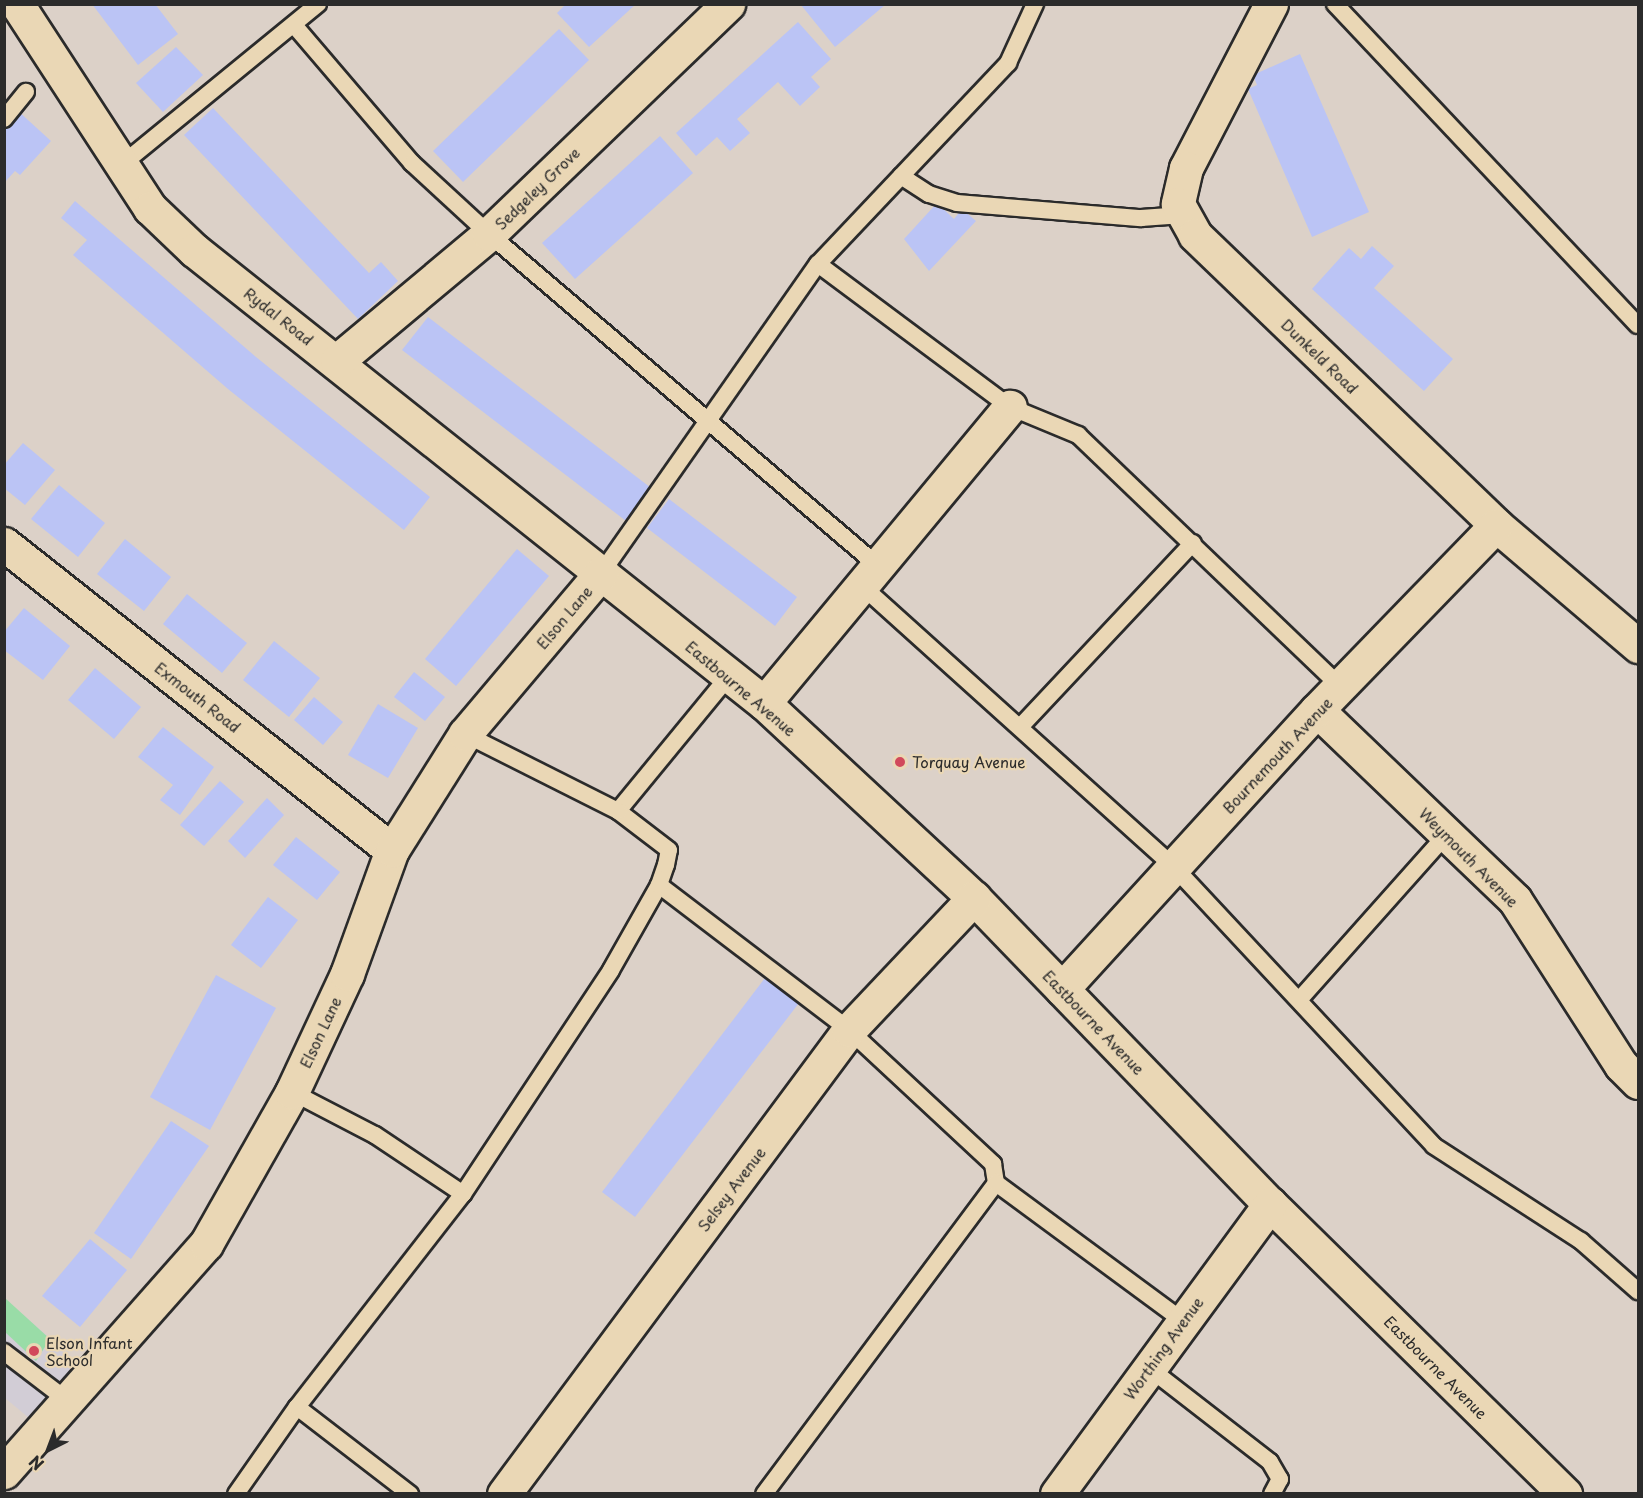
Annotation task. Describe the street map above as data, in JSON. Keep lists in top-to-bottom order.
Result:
{
  "streets": {
    "street": [
      "Sedgeley Grove",
      "Rydal Road",
      "Dunkeld Road",
      "Elson Lane",
      "Eastbourne Avenue",
      "Exmouth Road",
      "Bournemouth Avenue",
      "Weymouth Avenue",
      "Selsey Avenue",
      "Worthing Avenue"
    ]
  },
  "crossings": [
    ["Sedgeley Grove", "Rydal Road"],
    ["Rydal Road", "Elson Lane"],
    ["Rydal Road", "Eastbourne Avenue"],
    ["Dunkeld Road", "Bournemouth Avenue"],
    ["Elson Lane", "Eastbourne Avenue"],
    ["Elson Lane", "Exmouth Road"],
    ["Eastbourne Avenue", "Bournemouth Avenue"],
    ["Eastbourne Avenue", "Selsey Avenue"],
    ["Eastbourne Avenue", "Worthing Avenue"],
    ["Bournemouth Avenue", "Weymouth Avenue"]
  ],
  "places": ["Torquay Avenue", "Elson Infant School"],
  "north": "bottom left"
}
